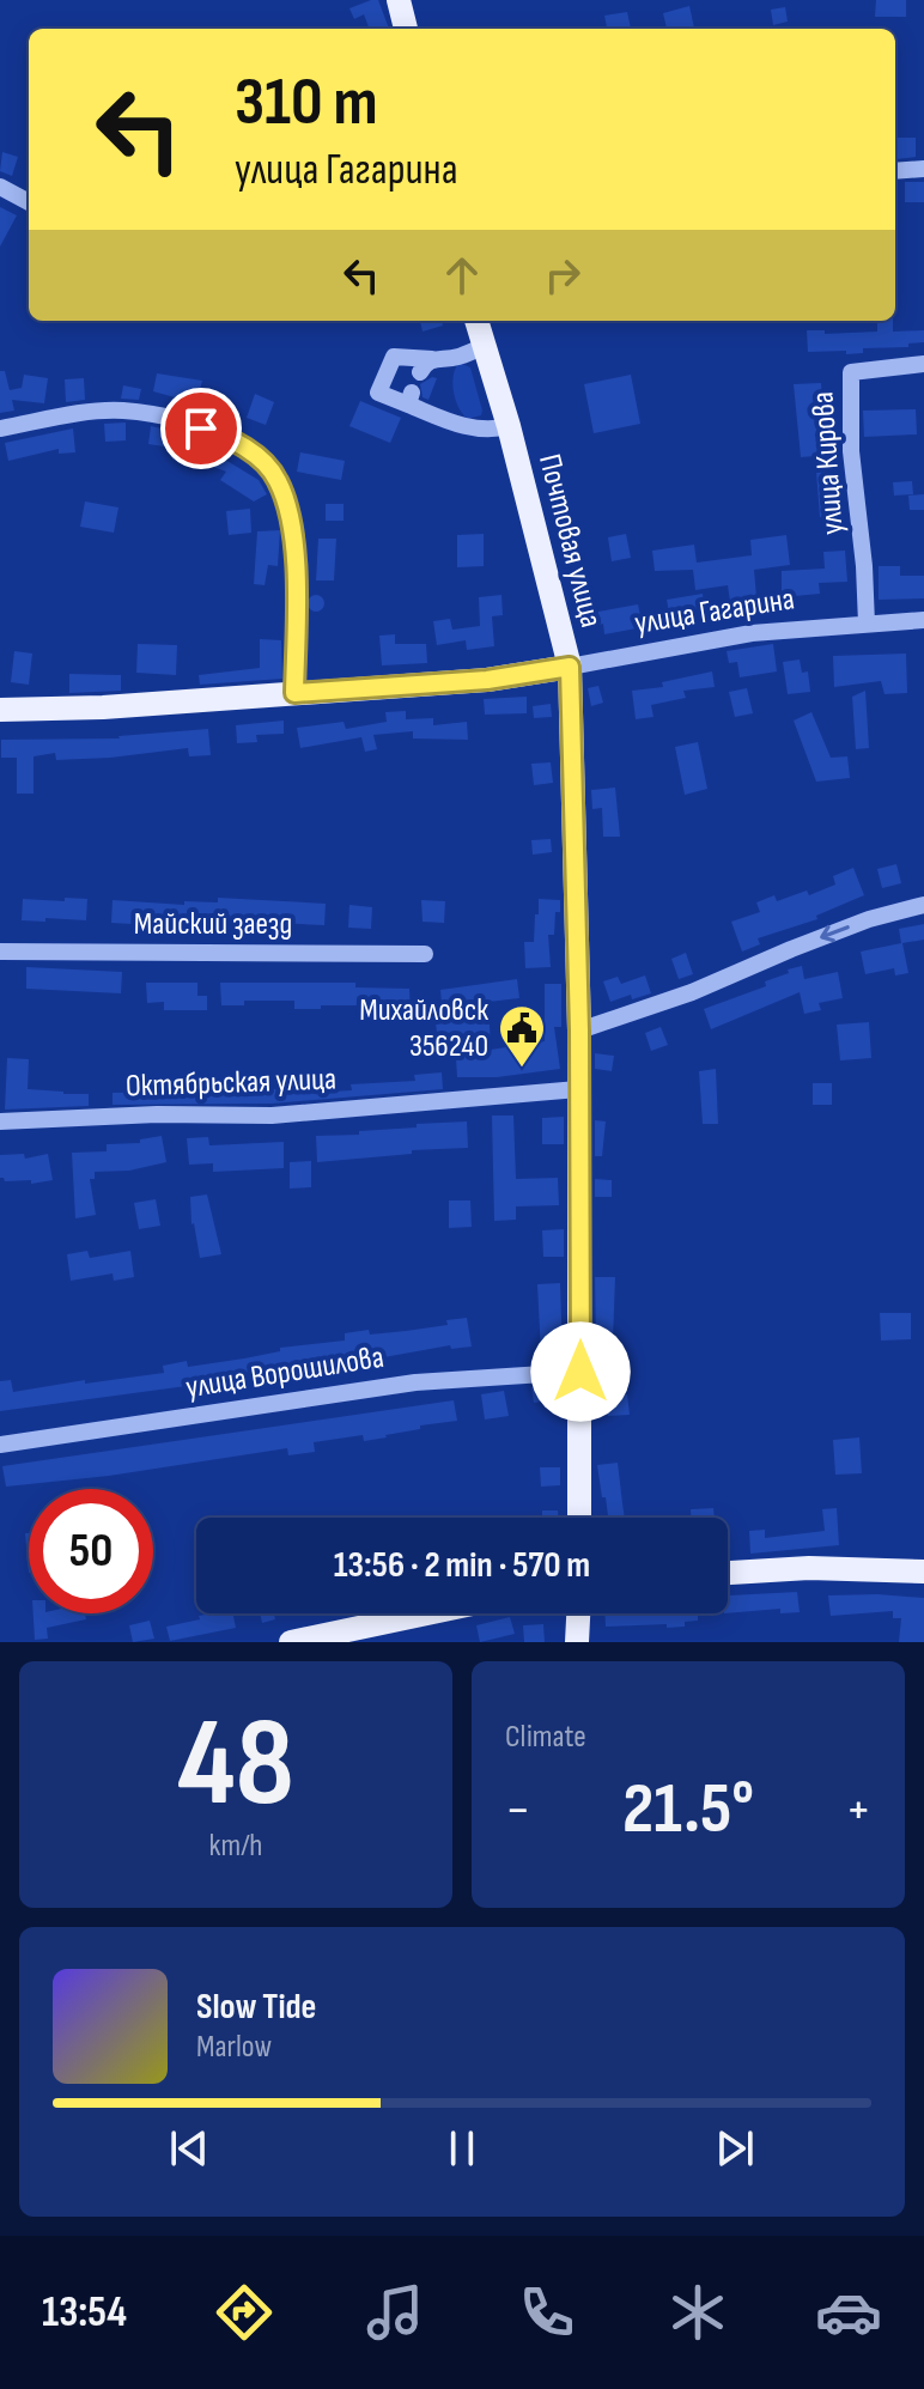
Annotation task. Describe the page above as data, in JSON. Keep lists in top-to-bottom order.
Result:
{
  "streets": {
    "main road": ["Почтовая улица", "улица Гагарина"],
    "street": [
      "улица Кирова",
      "Майский заезд",
      "Октябрьская улица",
      "улица Ворошилова"
    ]
  },
  "crossings": [
    ["улица Кирова", "улица Гагарина"],
    ["Почтовая улица", "улица Гагарина"],
    ["Почтовая улица", "Октябрьская улица"],
    ["Почтовая улица", "улица Ворошилова"]
  ],
  "places": {
    "public building": ["Михайловск 356240"]
  },
  "page": {
    "turn": ["310 m", "улица Гагарина"],
    "limit": "50",
    "trip": "13:56 · 2 min · 570 m",
    "tile": [
      ["48", "km/h"],
      "Climate"
    ],
    "heat": ["−", "21.5°", "+"],
    "song": ["Slow Tide", "Marlow"],
    "tabs": "13:54"
  }
}
